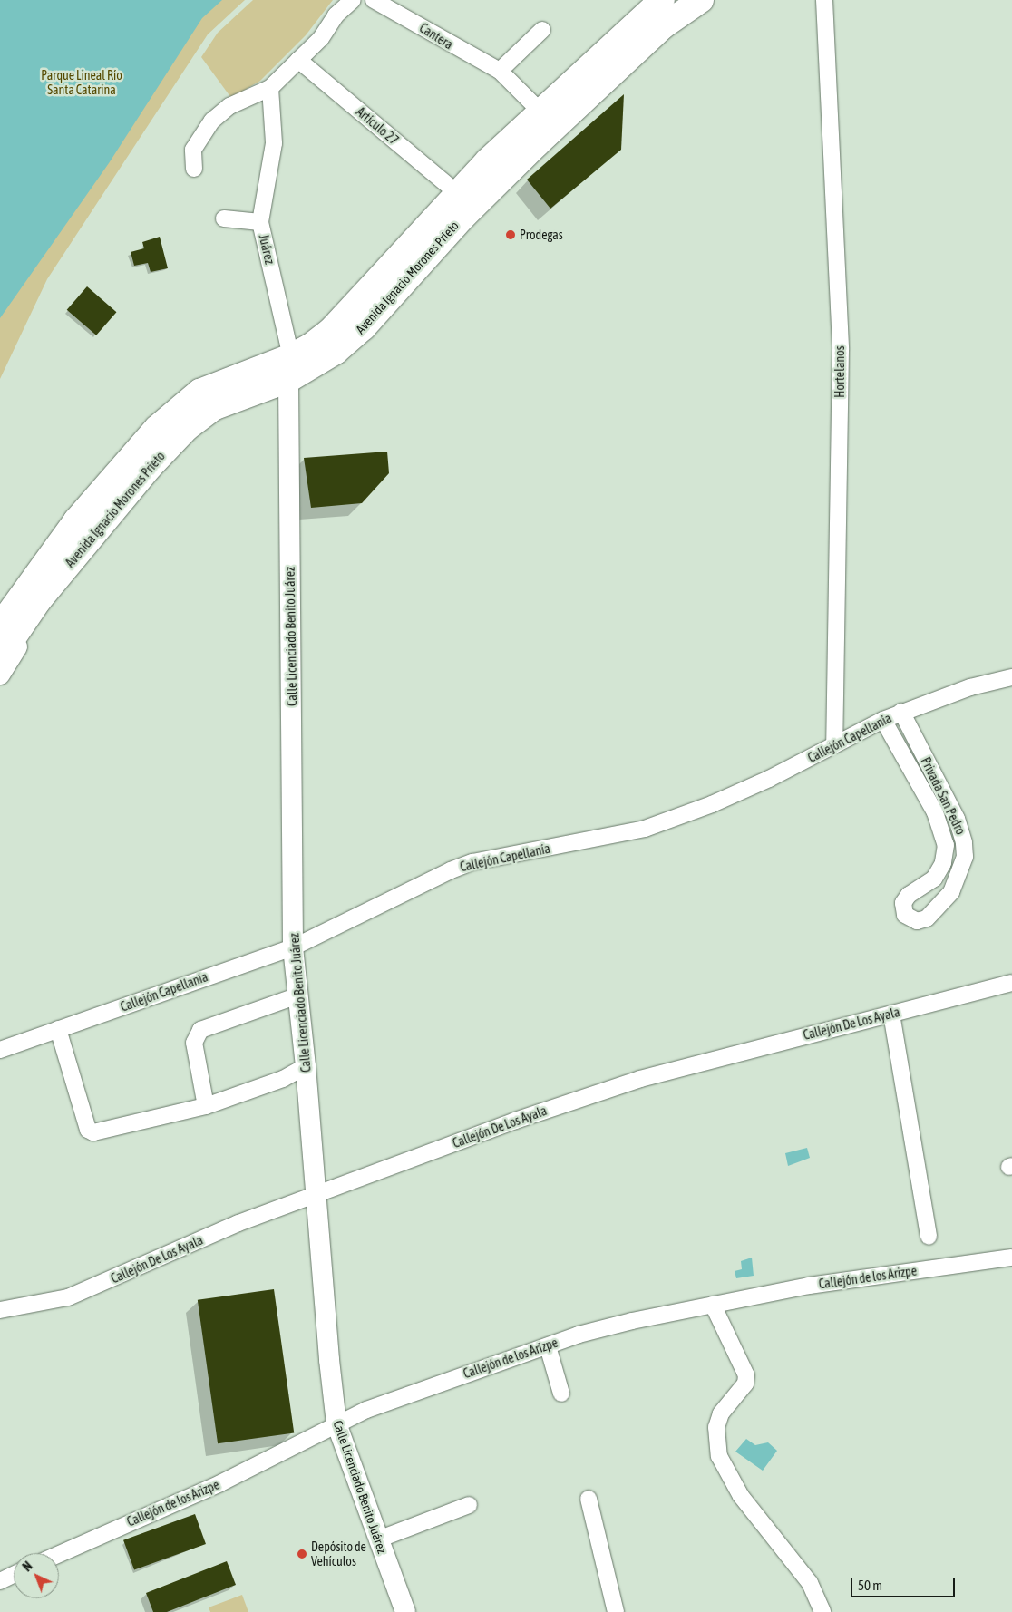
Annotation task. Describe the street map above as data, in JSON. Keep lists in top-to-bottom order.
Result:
{
  "streets": {
    "main road": ["Avenida Ignacio Morones Prieto"],
    "street": [
      "Cantera",
      "Artículo 27",
      "Juárez",
      "Hortelanos",
      "Calle Licenciado Benito Juárez",
      "Callejón Capellanía",
      "Privada San Pedro",
      "Callejón De Los Ayala",
      "Callejón de los Arizpe"
    ]
  },
  "crossings": [
    ["Cantera", "Avenida Ignacio Morones Prieto"],
    ["Artículo 27", "Avenida Ignacio Morones Prieto"],
    ["Juárez", "Avenida Ignacio Morones Prieto"],
    ["Juárez", "Calle Licenciado Benito Juárez"],
    ["Avenida Ignacio Morones Prieto", "Calle Licenciado Benito Juárez"],
    ["Hortelanos", "Callejón Capellanía"],
    ["Calle Licenciado Benito Juárez", "Callejón Capellanía"],
    ["Calle Licenciado Benito Juárez", "Callejón De Los Ayala"],
    ["Calle Licenciado Benito Juárez", "Callejón de los Arizpe"],
    ["Callejón Capellanía", "Privada San Pedro"]
  ],
  "parks": ["Parque Lineal Río Santa Catarina"],
  "places": ["Prodegas", "Depósito de Vehículos"],
  "scale_bar": "50 m",
  "north": "top left"
}
